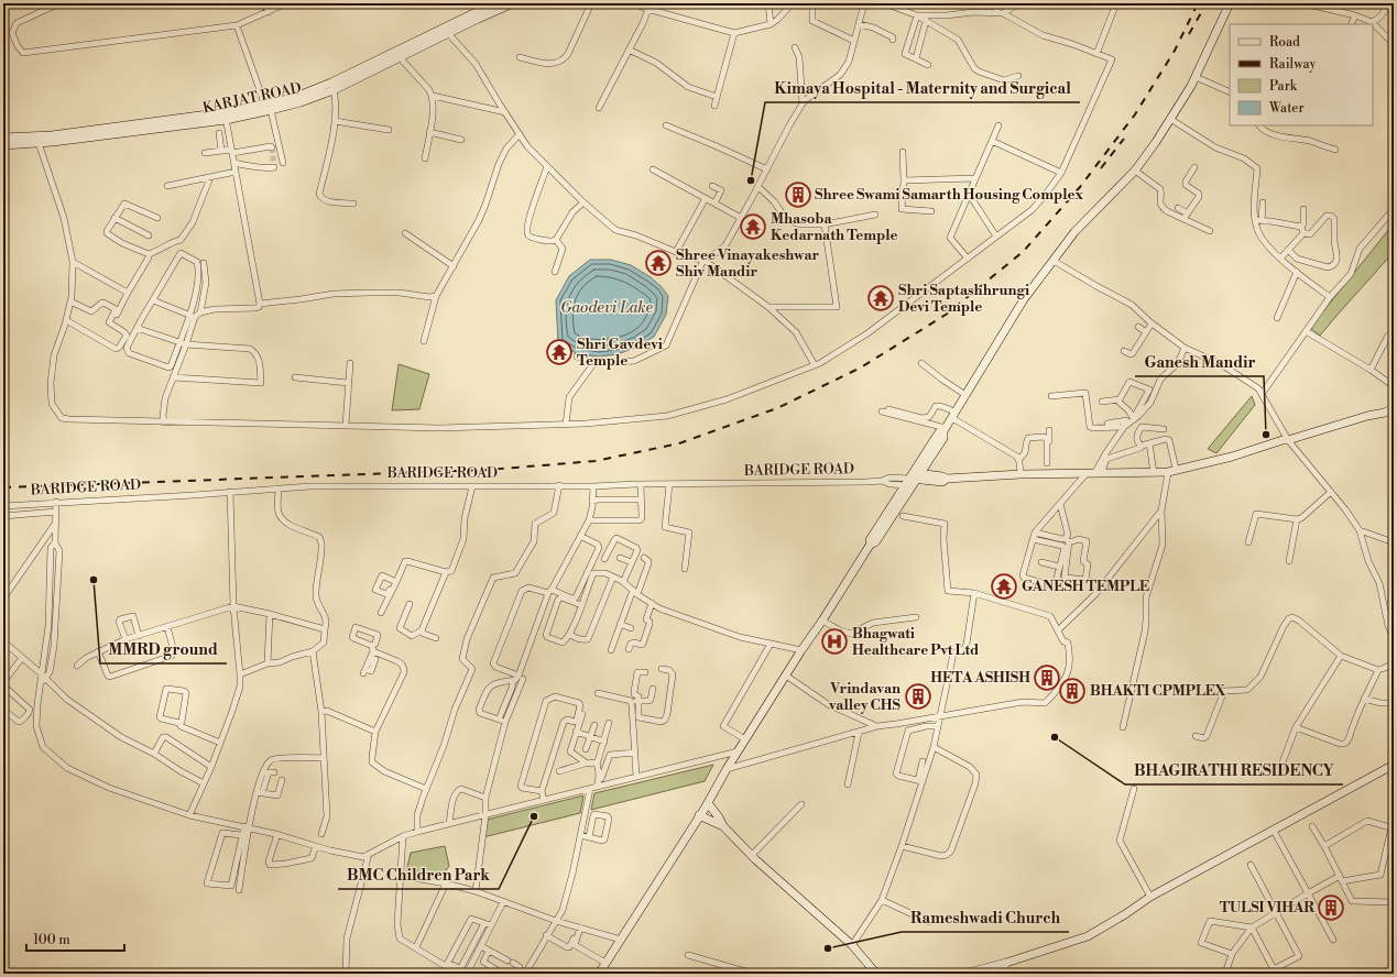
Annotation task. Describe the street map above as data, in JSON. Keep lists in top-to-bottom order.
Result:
{
  "streets": {
    "main road": ["KARJAT ROAD"],
    "street": ["BARIDGE ROAD"]
  },
  "water": ["Gaodevi Lake"],
  "places": {
    "other": [
      "Kimaya Hospital - Maternity and Surgical",
      "Ganesh Mandir",
      "MMRD ground",
      "BHAGIRATHI RESIDENCY",
      "BMC Children Park",
      "Rameshwadi Church"
    ],
    "building": [
      "Shree Swami Samarth Housing Complex",
      "HETA ASHISH",
      "BHAKTI CPMPLEX",
      "Vrindavan valley CHS",
      "TULSI VIHAR"
    ],
    "temple": [
      "Mhasoba Kedarnath Temple",
      "Shree Vinayakeshwar Shiv Mandir",
      "Shri Saptashhrungi Devi Temple",
      "Shri Gavdevi Temple",
      "GANESH TEMPLE"
    ],
    "hospital": ["Bhagwati Healthcare Pvt Ltd"]
  },
  "legend": [
    "Road",
    "Railway",
    "Park",
    "Water"
  ],
  "scale_bar": "100 m"
}
